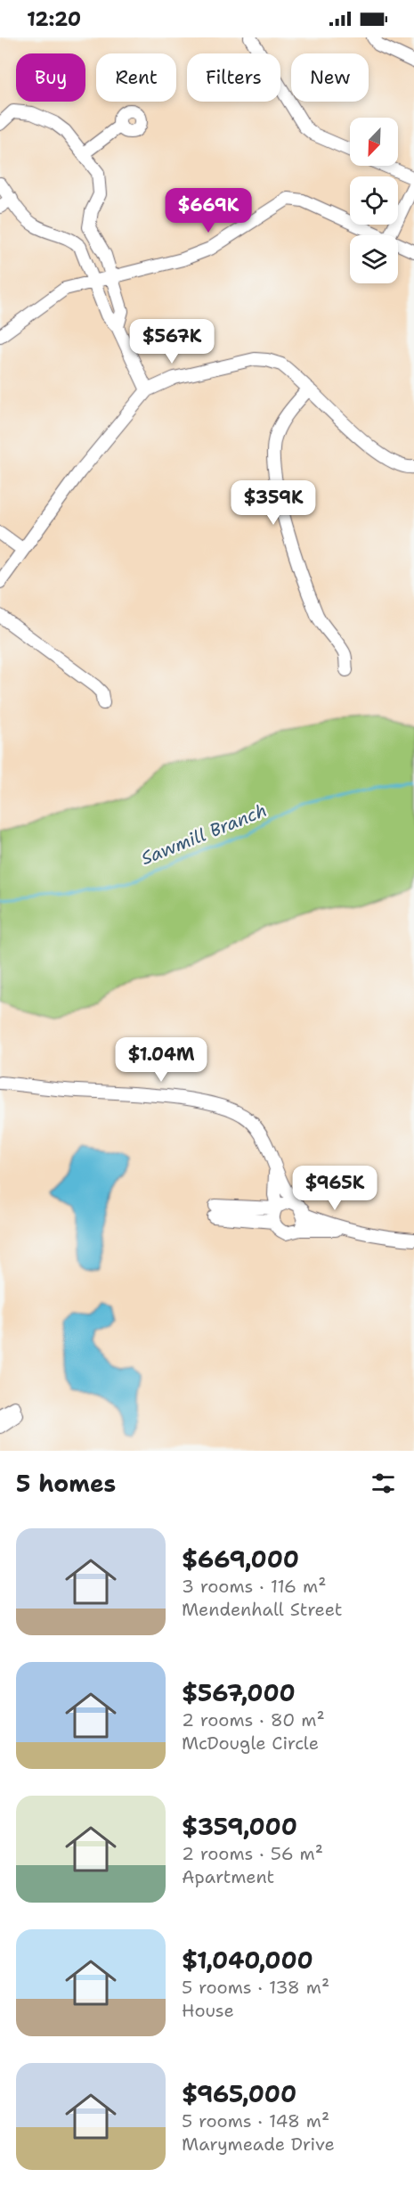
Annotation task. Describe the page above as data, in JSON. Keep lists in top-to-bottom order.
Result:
{
  "water": ["Sawmill Branch"],
  "north": "bottom left",
  "page": {
    "status": "12:20",
    "chip": [
      "Buy",
      "Rent",
      "Filters",
      "New"
    ],
    "price": [
      "$669K",
      "$567K",
      "$359K",
      "$1.04M",
      "$965K"
    ],
    "heading": "5 homes",
    "list": [
      {
        "name": "$669,000",
        "note": "3 rooms · 116 m² · Mendenhall Street"
      },
      {
        "name": "$567,000",
        "note": "2 rooms · 80 m² · McDougle Circle"
      },
      {
        "name": "$359,000",
        "note": "2 rooms · 56 m² · Apartment"
      },
      {
        "name": "$1,040,000",
        "note": "5 rooms · 138 m² · House"
      },
      {
        "name": "$965,000",
        "note": "5 rooms · 148 m² · Marymeade Drive"
      }
    ]
  }
}
